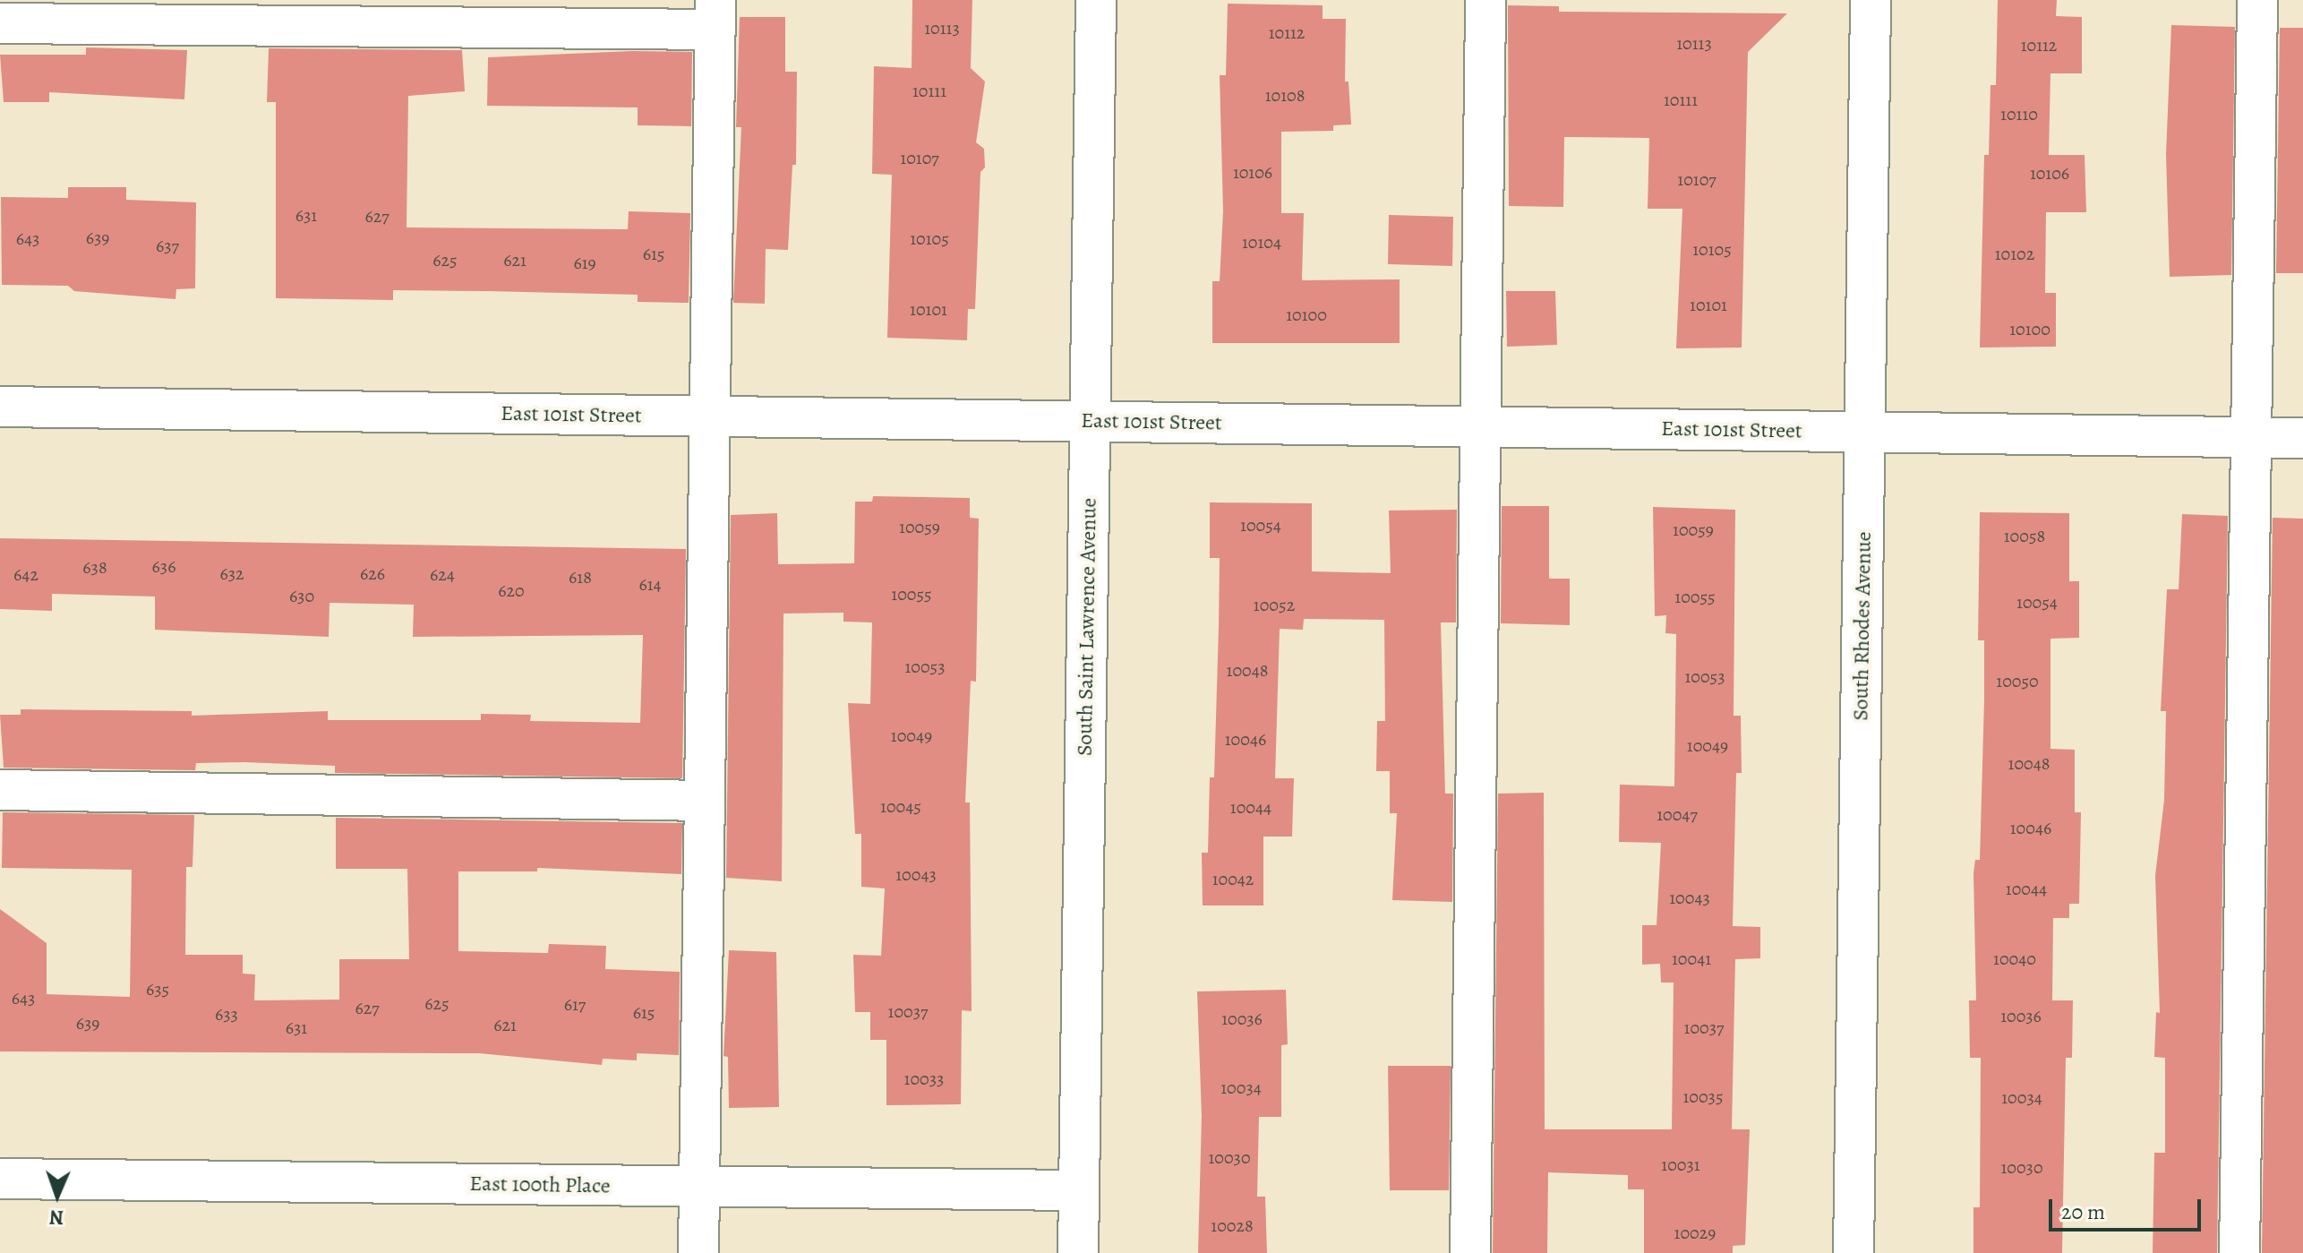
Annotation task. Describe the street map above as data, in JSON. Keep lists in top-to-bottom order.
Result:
{
  "streets": {
    "street": [
      "East 101st Street",
      "South Rhodes Avenue",
      "South Saint Lawrence Avenue",
      "East 100th Place"
    ]
  },
  "crossings": [
    ["East 101st Street", "South Rhodes Avenue"],
    ["East 101st Street", "South Saint Lawrence Avenue"],
    ["South Saint Lawrence Avenue", "East 100th Place"]
  ],
  "house_numbers": [
    "10113",
    "10112",
    "10113",
    "10112",
    "10111",
    "10108",
    "10111",
    "10110",
    "10107",
    "10106",
    "10106",
    "10107",
    "631",
    "627",
    "639",
    "643",
    "10105",
    "10104",
    "637",
    "10105",
    "615",
    "10102",
    "625",
    "621",
    "619",
    "10101",
    "10101",
    "10100",
    "10100",
    "10054",
    "10059",
    "10059",
    "10058",
    "636",
    "638",
    "632",
    "626",
    "642",
    "624",
    "618",
    "614",
    "620",
    "10055",
    "630",
    "10055",
    "10054",
    "10052",
    "10053",
    "10048",
    "10053",
    "10050",
    "10049",
    "10046",
    "10049",
    "10048",
    "10045",
    "10044",
    "10047",
    "10046",
    "10043",
    "10042",
    "10044",
    "10043",
    "10041",
    "10040",
    "635",
    "643",
    "625",
    "617",
    "627",
    "10037",
    "615",
    "633",
    "10036",
    "10036",
    "639",
    "621",
    "631",
    "10037",
    "10033",
    "10034",
    "10035",
    "10034",
    "10030",
    "10031",
    "10030",
    "10028",
    "10029"
  ],
  "scale_bar": "20 m",
  "north": "bottom"
}
